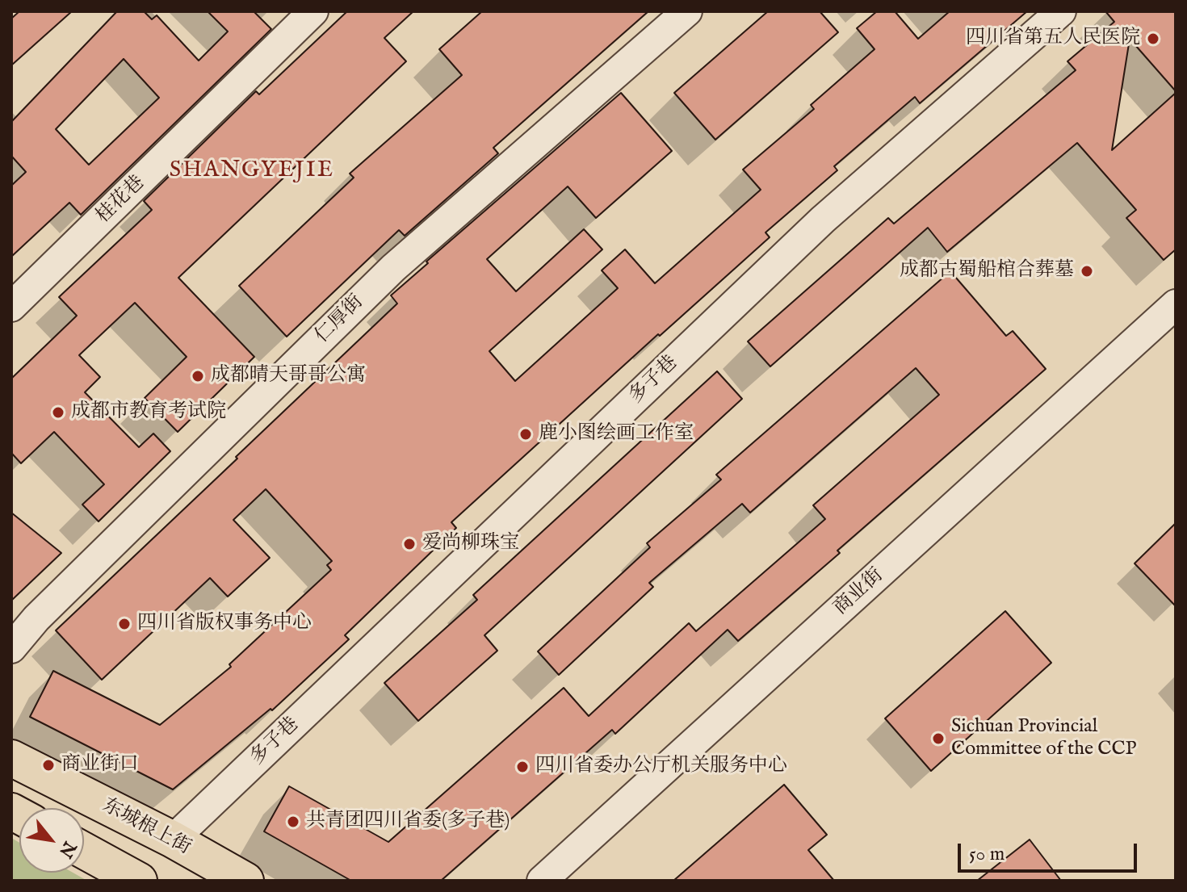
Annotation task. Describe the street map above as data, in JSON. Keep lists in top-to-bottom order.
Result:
{
  "streets": {
    "main road": ["东城根上街"],
    "street": [
      "桂花巷",
      "仁厚街",
      "多子巷",
      "商业街"
    ]
  },
  "crossings": [
    ["多子巷", "东城根上街"]
  ],
  "districts": ["SHANGYEJIE"],
  "places": [
    "四川省第五人民医院",
    "成都古蜀船棺合葬墓",
    "成都晴天哥哥公寓",
    "成都市教育考试院",
    "鹿小图绘画工作室",
    "爱尚柳珠宝",
    "四川省版权事务中心",
    "Sichuan Provincial Committee of the CCP",
    "商业街口",
    "四川省委办公厅机关服务中心",
    "共青团四川省委(多子巷)"
  ],
  "scale_bar": "50 m",
  "north": "bottom right"
}
